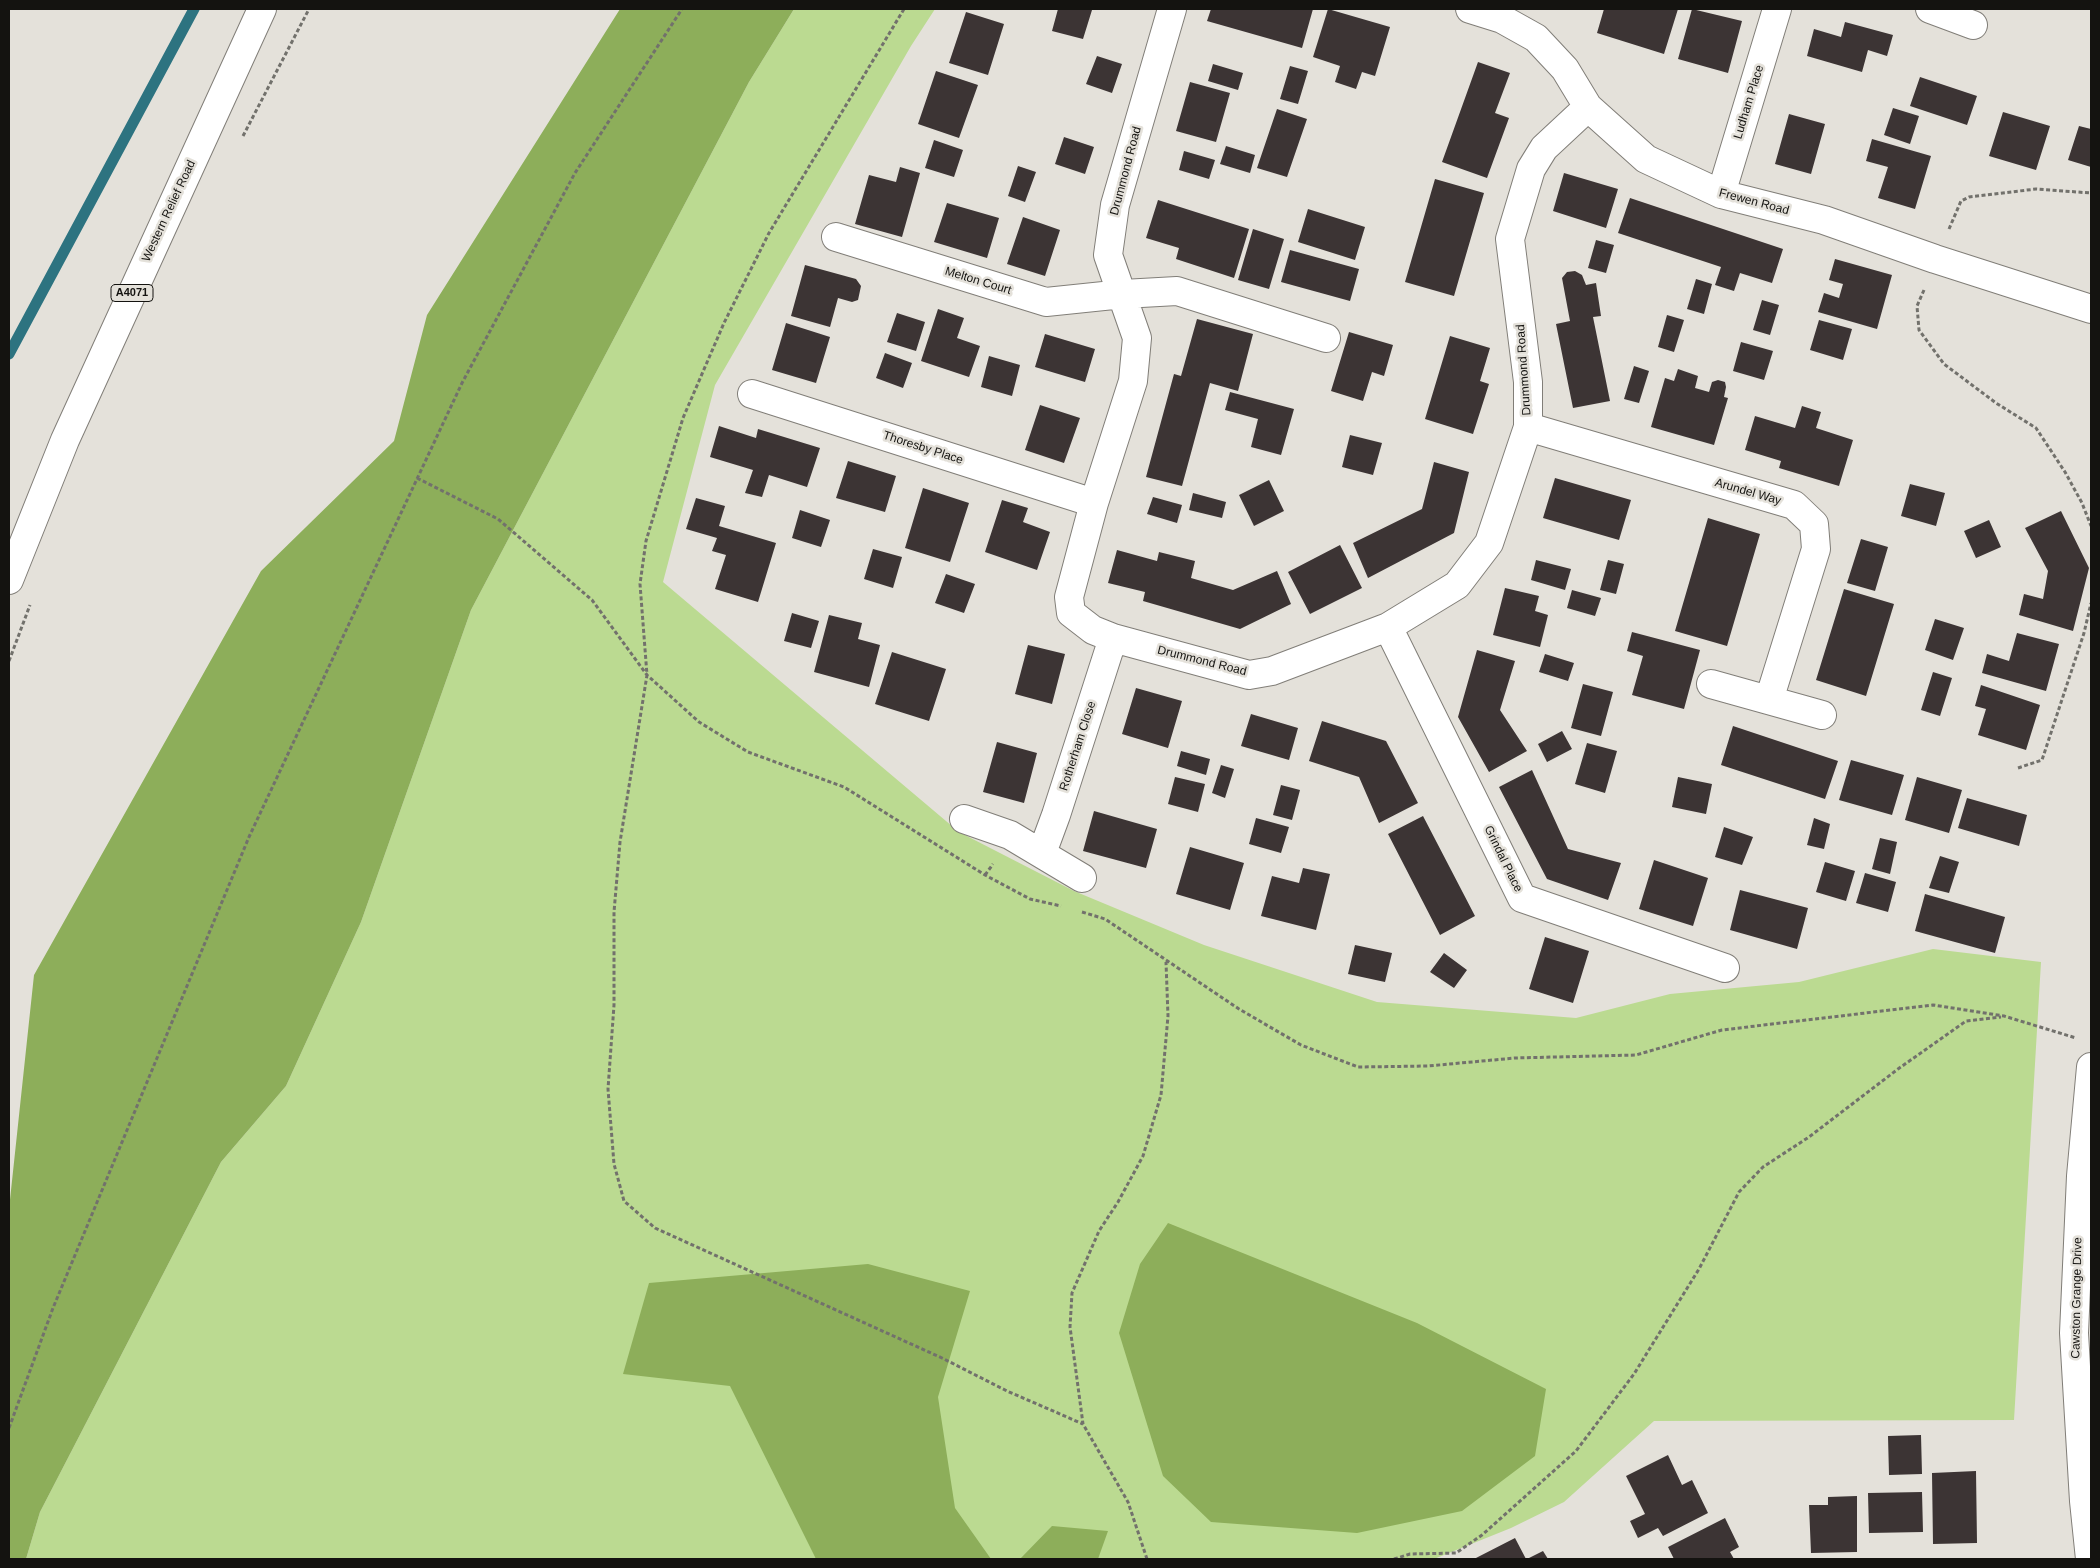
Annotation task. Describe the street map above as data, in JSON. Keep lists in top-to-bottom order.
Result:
{
  "streets": {
    "main road": [
      "Ludham Place",
      "Drummond Road",
      "Frewen Road",
      "Western Relief Road",
      "Melton Court",
      "A4071",
      "Thoresby Place",
      "Arundel Way",
      "Rotherham Close",
      "Grindal Place",
      "Cawston Grange Drive"
    ]
  },
  "crossings": [
    ["Ludham Place", "Frewen Road"],
    ["Drummond Road", "Frewen Road"],
    ["Drummond Road", "Melton Court"],
    ["Drummond Road", "Thoresby Place"],
    ["Drummond Road", "Arundel Way"],
    ["Drummond Road", "Rotherham Close"],
    ["Drummond Road", "Grindal Place"]
  ]
}
